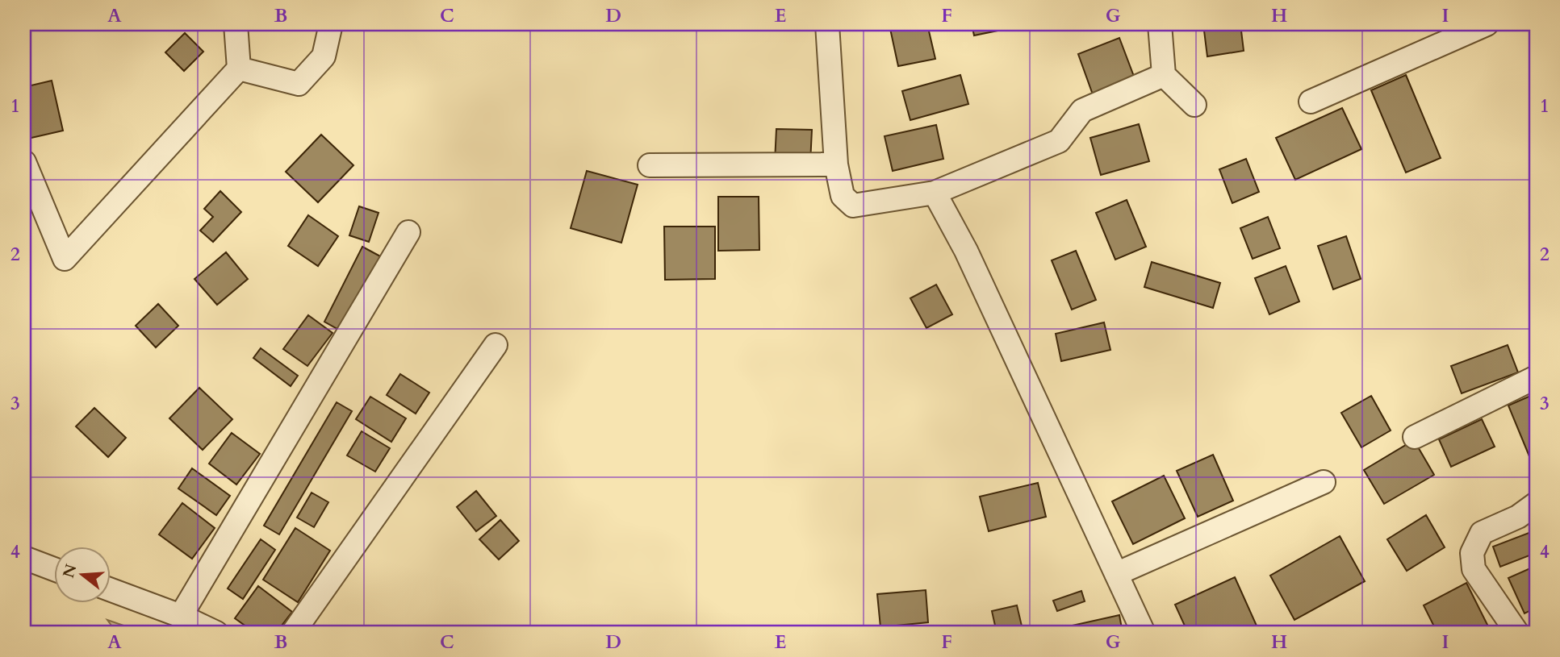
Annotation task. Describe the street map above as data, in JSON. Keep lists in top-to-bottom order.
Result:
{
  "north": "left",
  "grid": {
    "columns": [
      "A",
      "B",
      "C",
      "D",
      "E",
      "F",
      "G",
      "H",
      "I"
    ],
    "rows": [
      "1",
      "2",
      "3",
      "4"
    ]
  }
}
